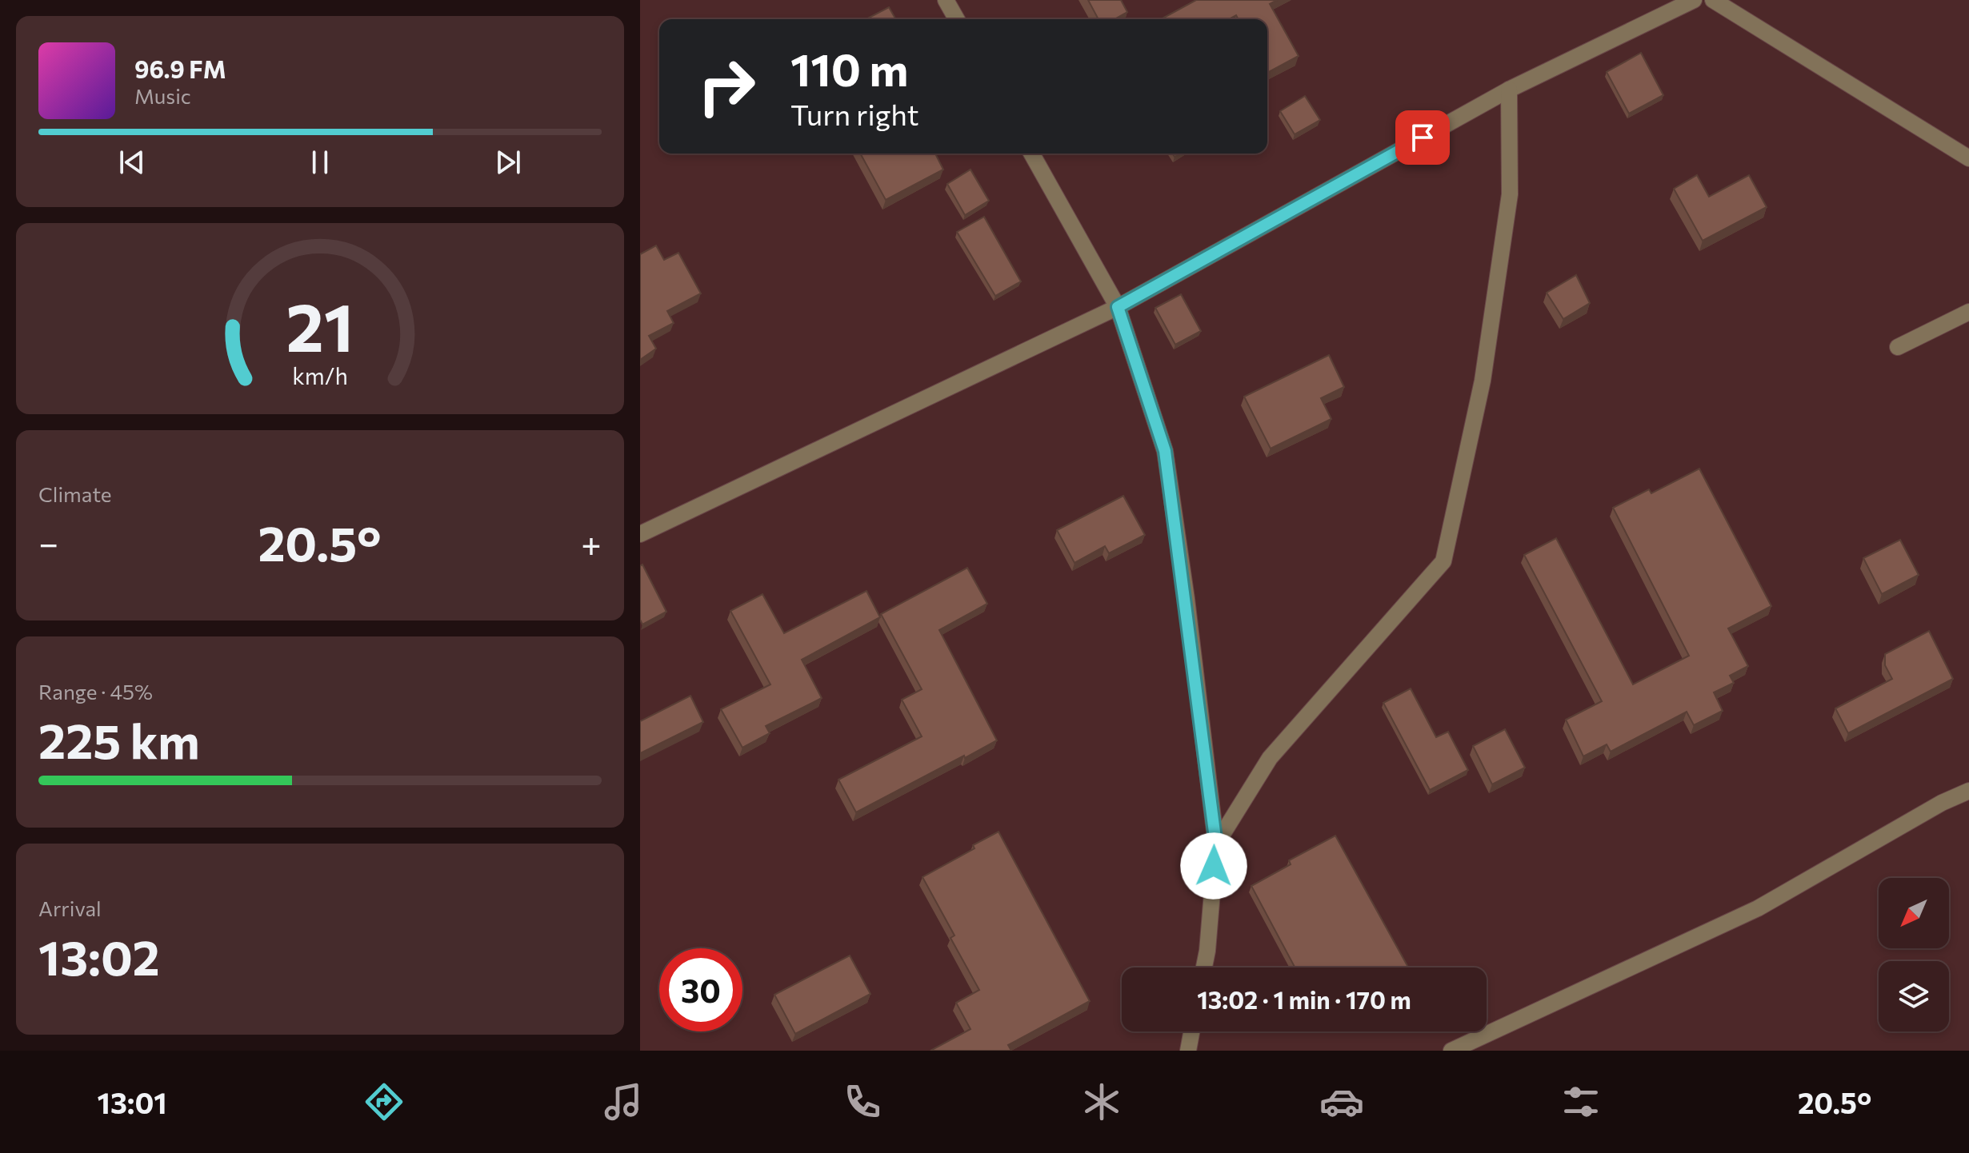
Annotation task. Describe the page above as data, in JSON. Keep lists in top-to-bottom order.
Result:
{
  "north": "bottom left",
  "page": {
    "turn": ["110 m", "Turn right"],
    "song": ["96.9 FM", "Music"],
    "tile": [
      "Climate",
      ["Range · 45%", "225 km"],
      ["Arrival", "13:02"]
    ],
    "heat": ["−", "20.5°", "+"],
    "limit": "30",
    "trip": "13:02 · 1 min · 170 m",
    "tabs": ["13:01", "20.5°"],
    "gauge": ["21", "km/h"]
  }
}
